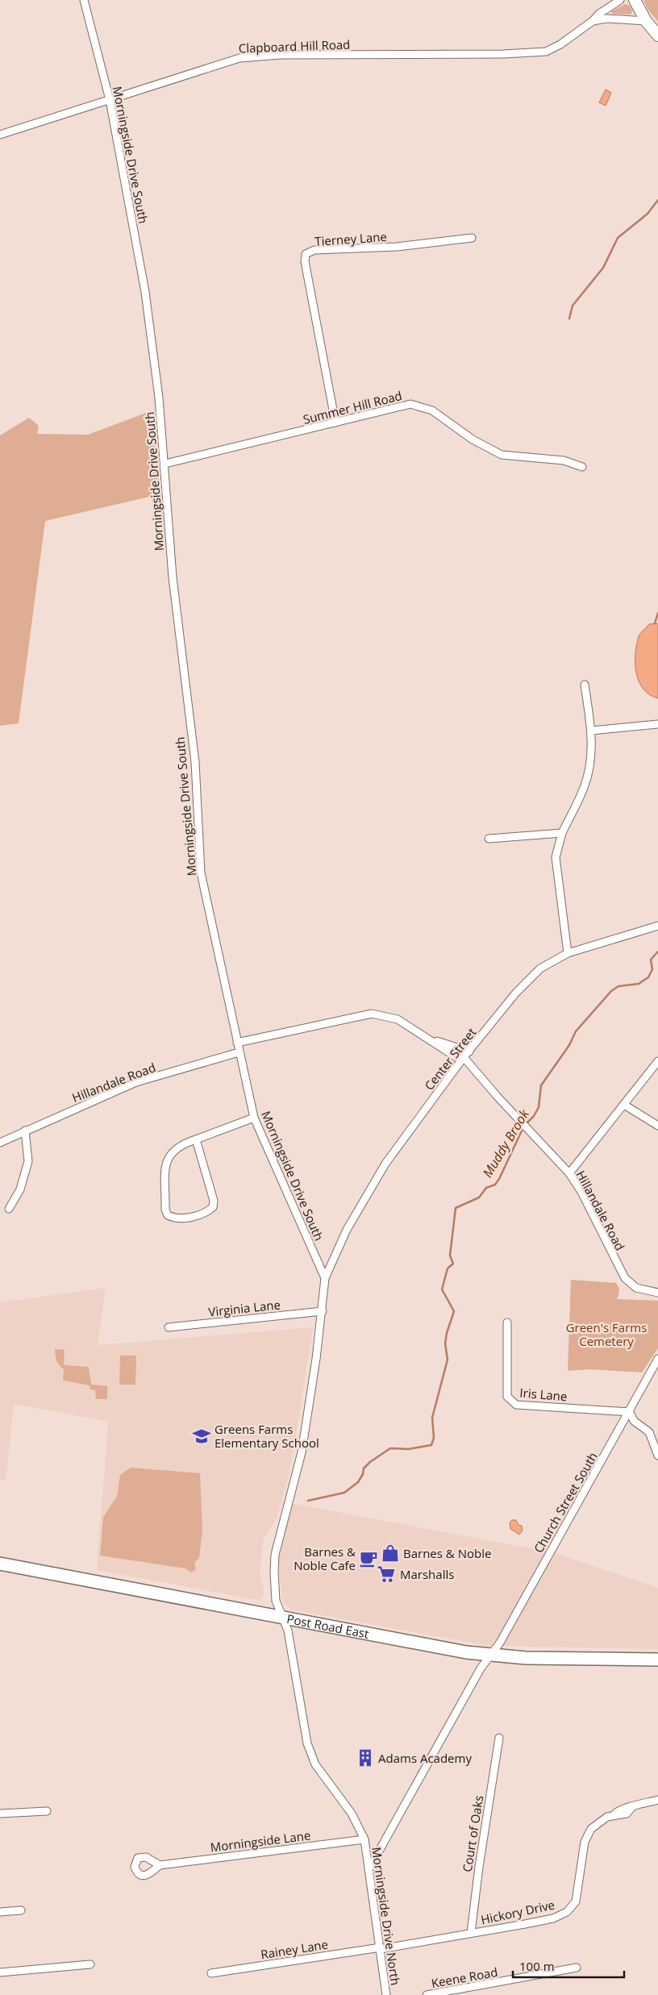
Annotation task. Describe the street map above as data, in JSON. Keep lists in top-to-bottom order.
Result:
{
  "streets": {
    "main road": ["Post Road East"],
    "street": [
      "Clapboard Hill Road",
      "Morningside Drive South",
      "Tierney Lane",
      "Summer Hill Road",
      "Center Street",
      "Hillandale Road",
      "Virginia Lane",
      "Iris Lane",
      "Church Street South",
      "Court of Oaks",
      "Morningside Lane",
      "Hickory Drive",
      "Morningside Drive North",
      "Rainey Lane",
      "Keene Road"
    ]
  },
  "crossings": [
    ["Clapboard Hill Road", "Morningside Drive South"],
    ["Morningside Drive South", "Summer Hill Road"],
    ["Morningside Drive South", "Center Street"],
    ["Morningside Drive South", "Hillandale Road"],
    ["Morningside Drive South", "Virginia Lane"],
    ["Morningside Drive South", "Post Road East"],
    ["Morningside Drive South", "Morningside Drive North"],
    ["Tierney Lane", "Summer Hill Road"],
    ["Center Street", "Hillandale Road"],
    ["Iris Lane", "Church Street South"],
    ["Church Street South", "Post Road East"],
    ["Church Street South", "Morningside Drive North"],
    ["Post Road East", "Morningside Drive North"],
    ["Court of Oaks", "Hickory Drive"],
    ["Morningside Lane", "Morningside Drive North"],
    ["Hickory Drive", "Morningside Drive North"],
    ["Hickory Drive", "Rainey Lane"],
    ["Morningside Drive North", "Rainey Lane"]
  ],
  "water": ["Muddy Brook"],
  "parks": ["Green's Farms Cemetery"],
  "places": {
    "school or university": ["Greens Farms Elementary School"],
    "shop": ["Barnes & Noble"],
    "cafe": ["Barnes & Noble Cafe"],
    "supermarket": ["Marshalls"],
    "building": ["Adams Academy"]
  },
  "scale_bar": "100 m"
}
